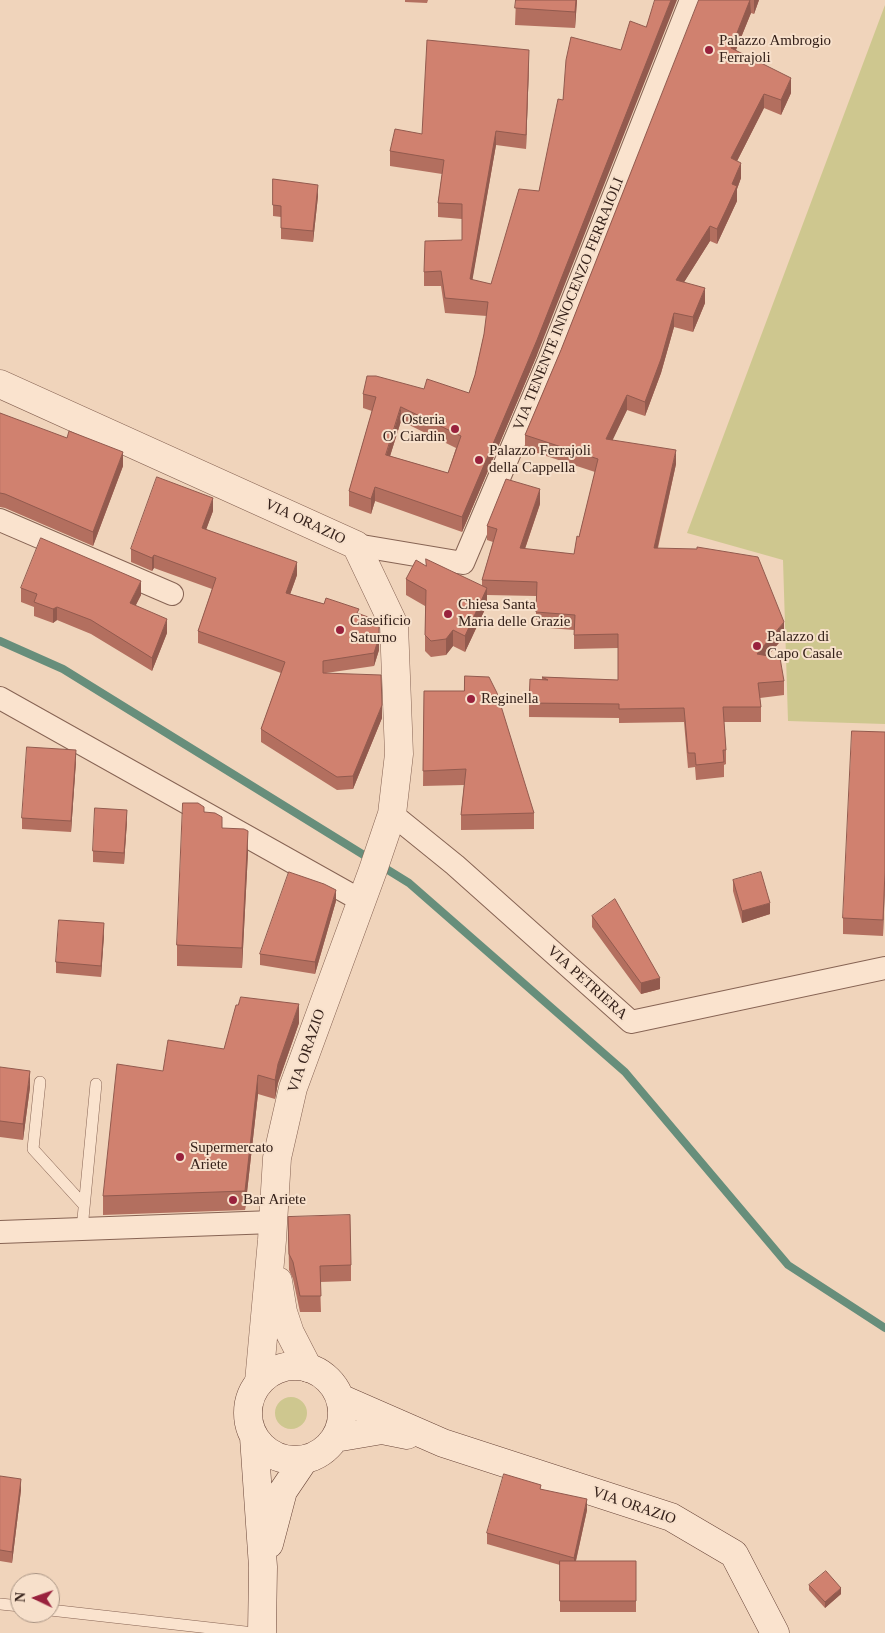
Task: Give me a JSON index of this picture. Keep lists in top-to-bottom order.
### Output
{
  "streets": {
    "street": ["VIA TENENTE INNOCENZO FERRAIOLI", "VIA ORAZIO", "VIA PETRIERA"]
  },
  "crossings": [
    ["VIA TENENTE INNOCENZO FERRAIOLI", "VIA ORAZIO"],
    ["VIA ORAZIO", "VIA PETRIERA"]
  ],
  "places": [
    "Palazzo Ambrogio Ferrajoli",
    "Osteria O' Ciardin",
    "Palazzo Ferrajoli della Cappella",
    "Chiesa Santa Maria delle Grazie",
    "Caseificio Saturno",
    "Palazzo di Capo Casale",
    "Reginella",
    "Supermercato Ariete",
    "Bar Ariete"
  ],
  "north": "left"
}
